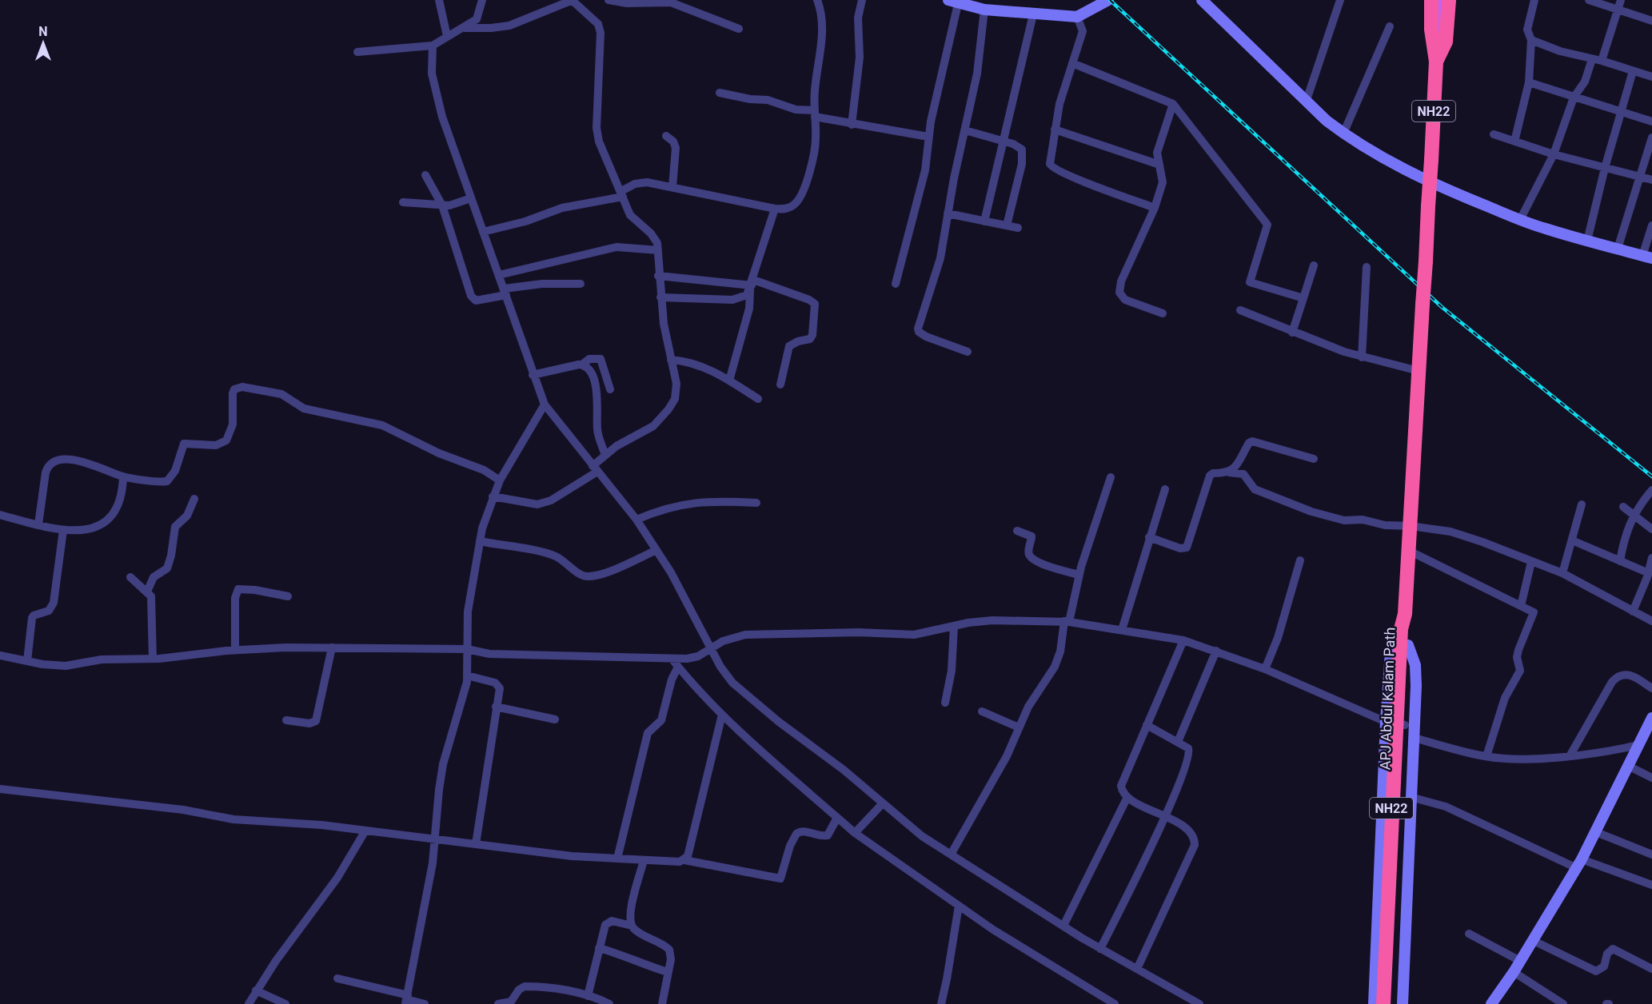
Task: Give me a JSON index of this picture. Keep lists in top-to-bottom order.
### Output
{
  "streets": {
    "highway": ["NH22", "APJ Abdul Kalam Path"]
  },
  "crossings": [
    ["NH22", "APJ Abdul Kalam Path"]
  ],
  "north": "top"
}
